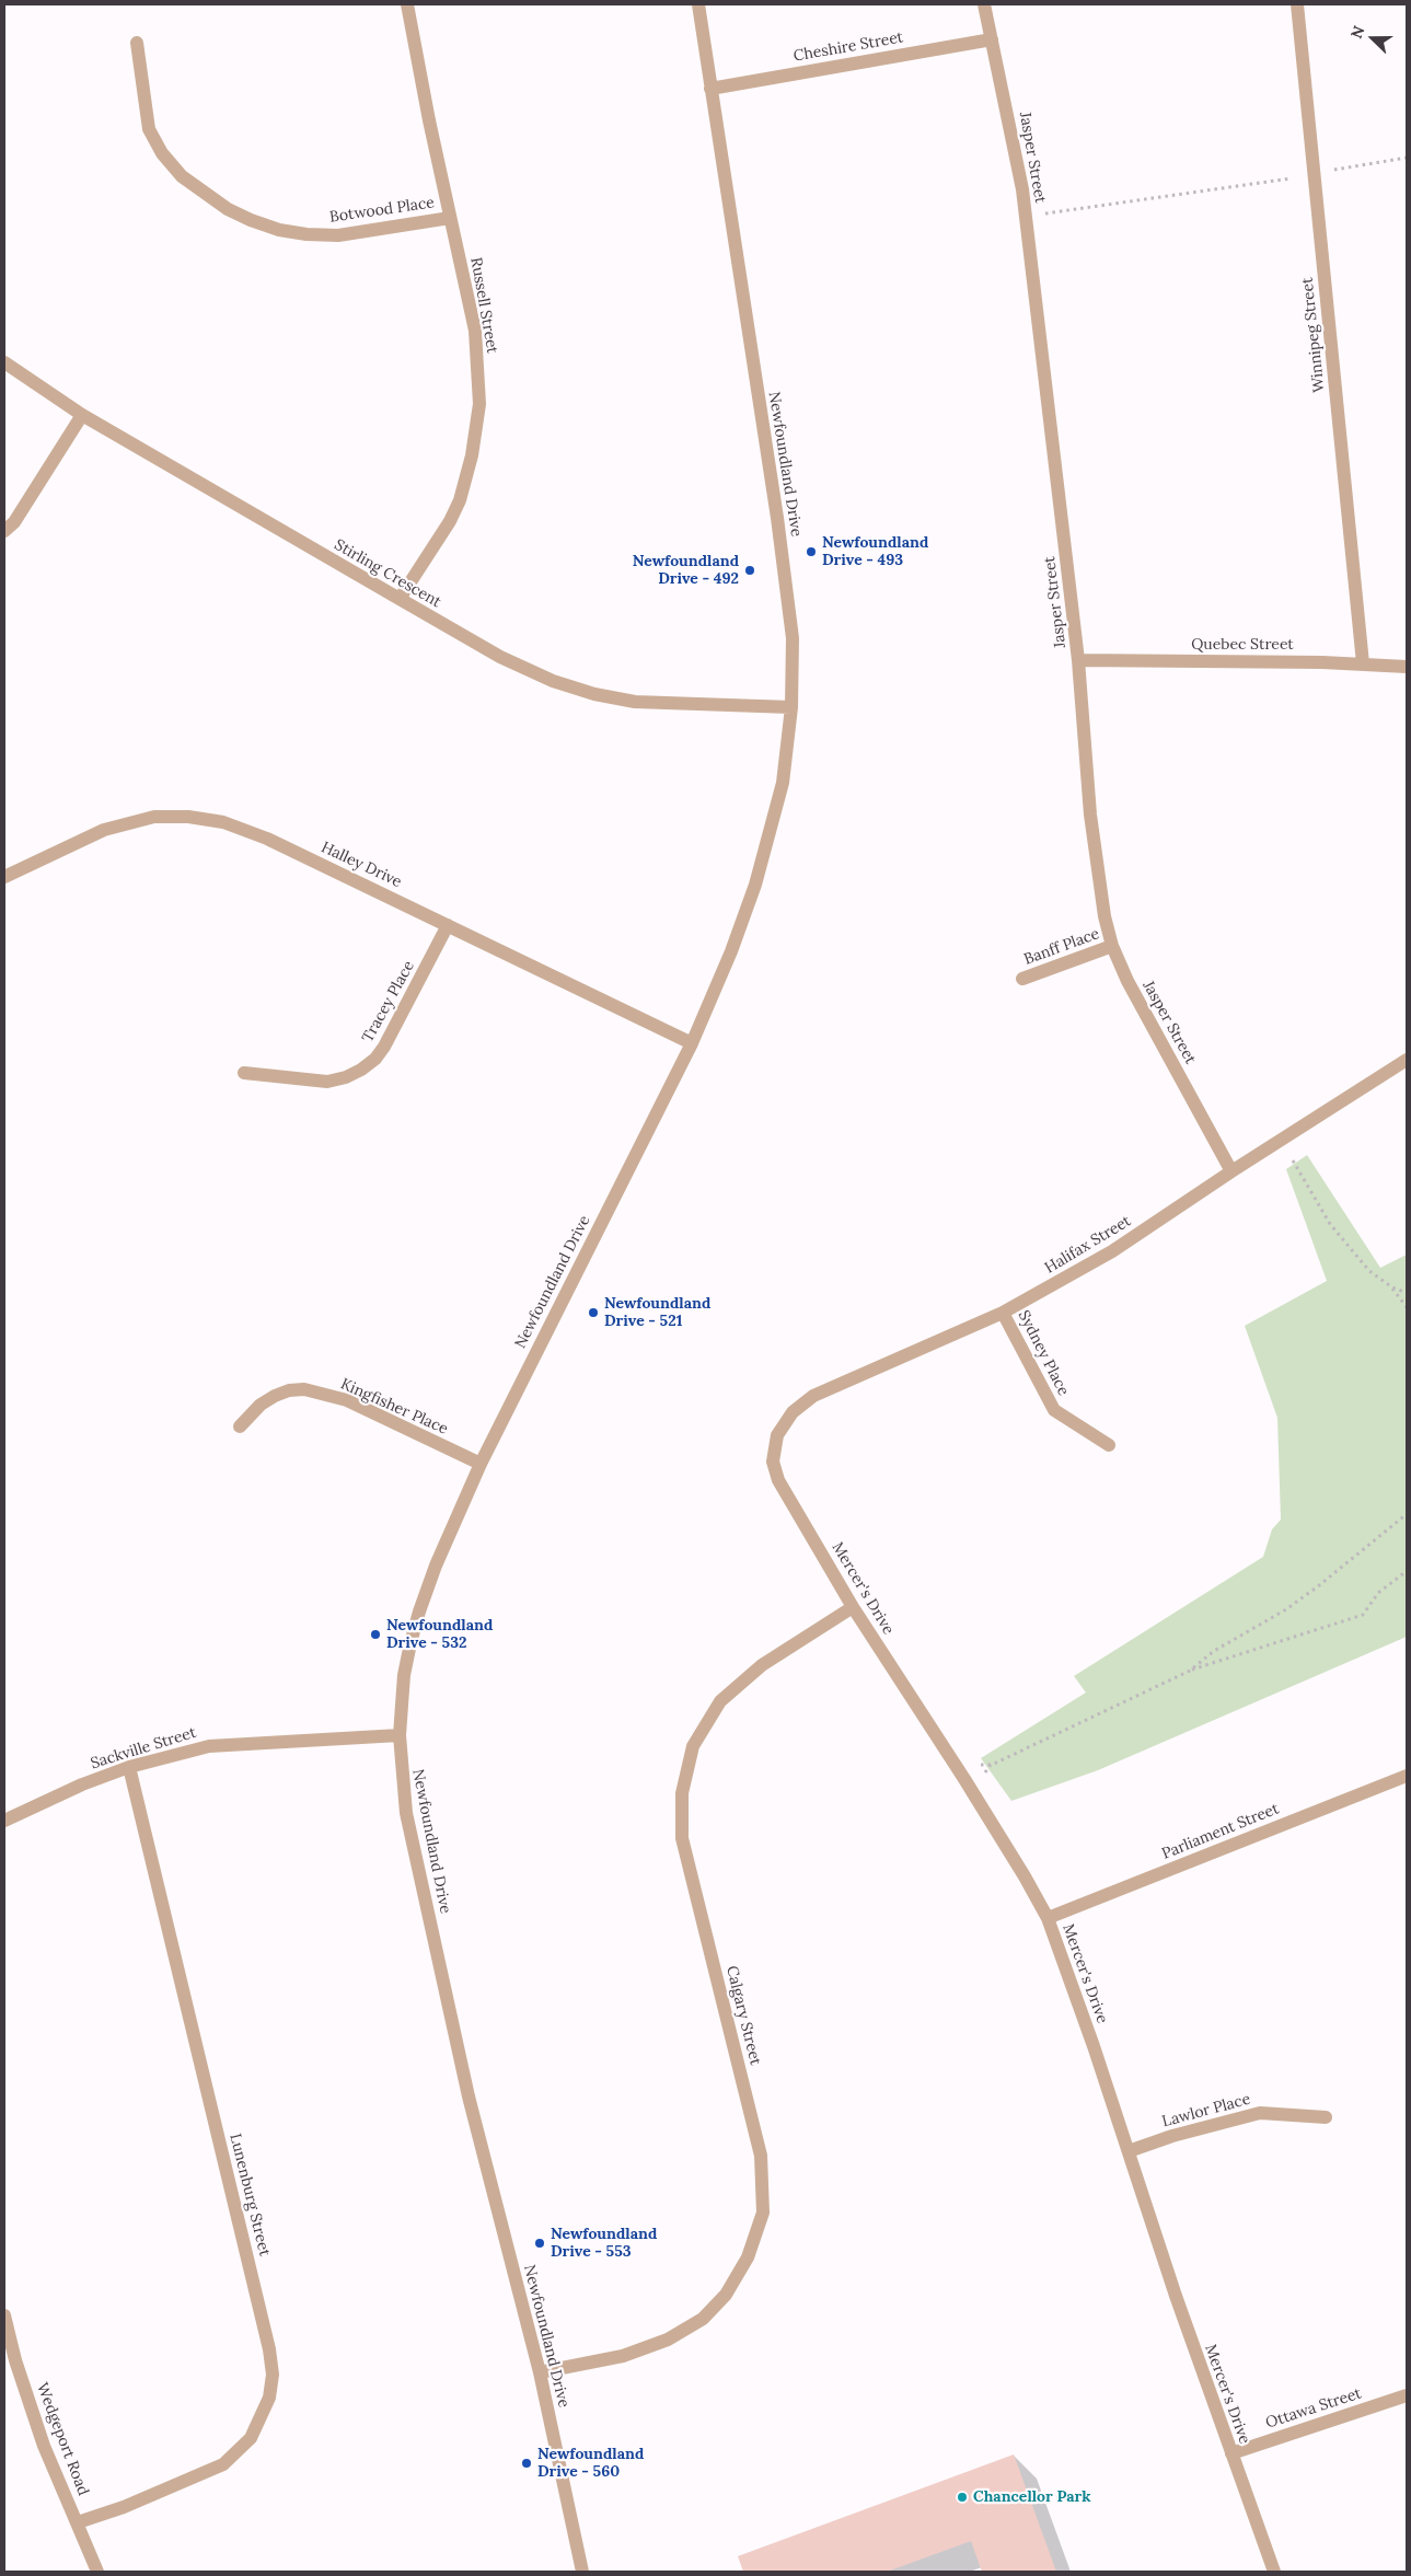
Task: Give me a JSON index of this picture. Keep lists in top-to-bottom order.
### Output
{
  "streets": {
    "street": [
      "Cheshire Street",
      "Jasper Street",
      "Botwood Place",
      "Russell Street",
      "Winnipeg Street",
      "Newfoundland Drive",
      "Stirling Crescent",
      "Quebec Street",
      "Halley Drive",
      "Banff Place",
      "Tracey Place",
      "Halifax Street",
      "Sydney Place",
      "Kingfisher Place",
      "Mercer's Drive",
      "Sackville Street",
      "Parliament Street",
      "Calgary Street",
      "Lawlor Place",
      "Lunenburg Street",
      "Ottawa Street",
      "Wedgeport Road"
    ]
  },
  "crossings": [
    ["Cheshire Street", "Jasper Street"],
    ["Cheshire Street", "Newfoundland Drive"],
    ["Jasper Street", "Quebec Street"],
    ["Jasper Street", "Banff Place"],
    ["Jasper Street", "Halifax Street"],
    ["Botwood Place", "Russell Street"],
    ["Russell Street", "Stirling Crescent"],
    ["Winnipeg Street", "Quebec Street"],
    ["Newfoundland Drive", "Stirling Crescent"],
    ["Newfoundland Drive", "Halley Drive"],
    ["Newfoundland Drive", "Kingfisher Place"],
    ["Newfoundland Drive", "Sackville Street"],
    ["Newfoundland Drive", "Calgary Street"],
    ["Halley Drive", "Tracey Place"],
    ["Halifax Street", "Sydney Place"],
    ["Halifax Street", "Mercer's Drive"],
    ["Mercer's Drive", "Parliament Street"],
    ["Mercer's Drive", "Calgary Street"],
    ["Mercer's Drive", "Lawlor Place"],
    ["Mercer's Drive", "Ottawa Street"],
    ["Sackville Street", "Lunenburg Street"],
    ["Lunenburg Street", "Wedgeport Road"]
  ],
  "places": [
    "Newfoundland Drive - 493",
    "Newfoundland Drive - 492",
    "Newfoundland Drive - 521",
    "Newfoundland Drive - 532",
    "Newfoundland Drive - 553",
    "Newfoundland Drive - 560",
    "Chancellor Park"
  ],
  "north": "left"
}
